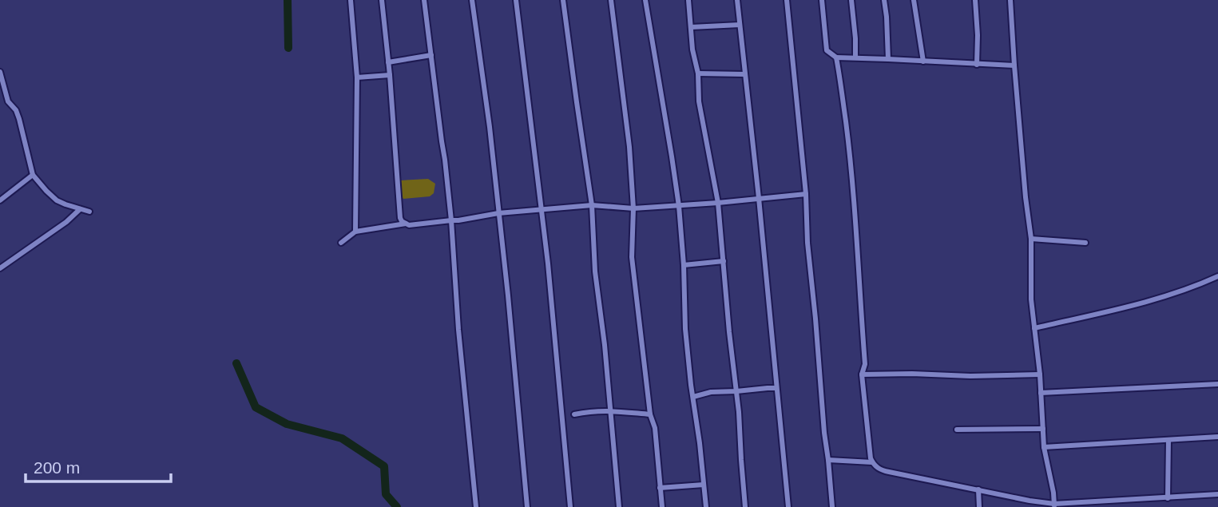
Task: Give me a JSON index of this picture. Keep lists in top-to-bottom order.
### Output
{
  "scale_bar": "200 m"
}
